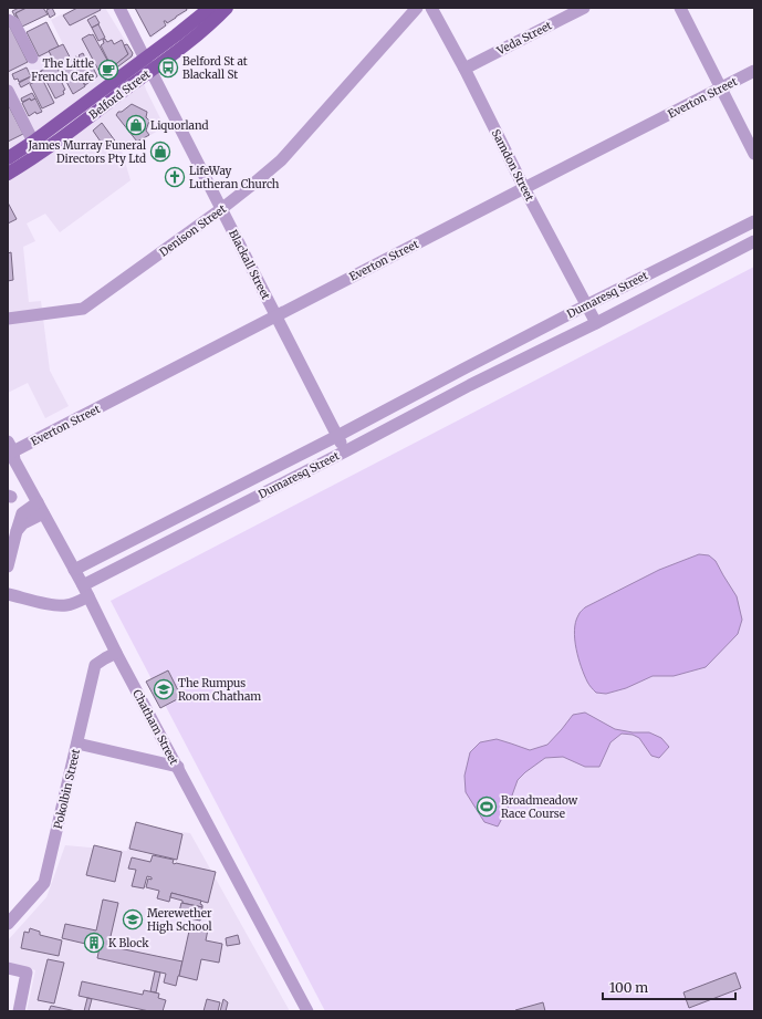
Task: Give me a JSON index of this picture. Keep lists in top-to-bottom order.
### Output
{
  "streets": {
    "main road": ["Belford Street"],
    "street": [
      "Veda Street",
      "Everton Street",
      "Samdon Street",
      "Denison Street",
      "Blackall Street",
      "Dumaresq Street",
      "Chatham Street",
      "Pokolbin Street"
    ]
  },
  "crossings": [
    ["Veda Street", "Samdon Street"],
    ["Belford Street", "Blackall Street"],
    ["Everton Street", "Samdon Street"],
    ["Everton Street", "Blackall Street"],
    ["Everton Street", "Chatham Street"],
    ["Samdon Street", "Dumaresq Street"],
    ["Denison Street", "Blackall Street"],
    ["Blackall Street", "Dumaresq Street"],
    ["Dumaresq Street", "Chatham Street"],
    ["Chatham Street", "Pokolbin Street"]
  ],
  "places": {
    "bus stop": ["Belford St at Blackall St"],
    "cafe": ["The Little French Cafe"],
    "shop": ["Liquorland", "James Murray Funeral Directors Pty Ltd"],
    "church": ["LifeWay Lutheran Church"],
    "school or university": ["The Rumpus Room Chatham", "Merewether High School"],
    "sports": ["Broadmeadow Race Course"],
    "building": ["K Block"]
  },
  "scale_bar": "100 m"
}
